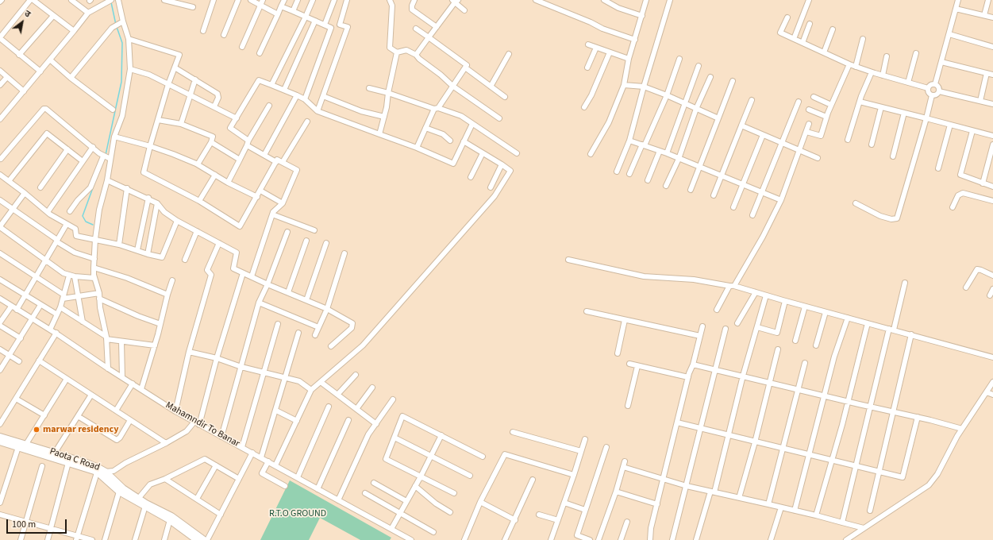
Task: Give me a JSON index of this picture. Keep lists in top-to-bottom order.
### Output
{
  "streets": {
    "street": ["Mahamndir To Banar", "Paota C Road"]
  },
  "parks": ["R.T.O GROUND"],
  "places": ["marwar residency"],
  "scale_bar": "100 m",
  "north": "top right"
}
